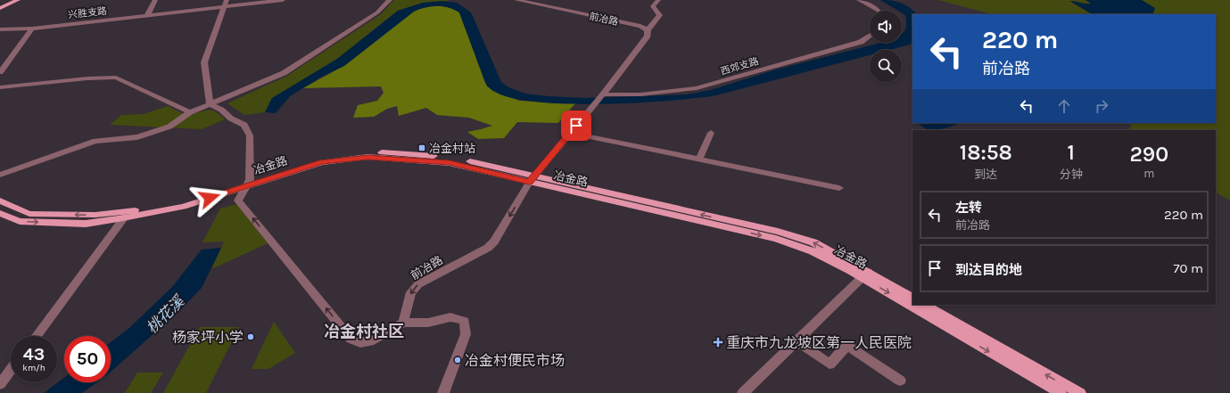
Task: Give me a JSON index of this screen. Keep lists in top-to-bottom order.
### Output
{
  "streets": {
    "main road": ["冶金路"],
    "street": ["兴胜支路", "前冶路", "西郊支路"]
  },
  "crossings": [
    ["前冶路", "西郊支路"],
    ["前冶路", "冶金路"]
  ],
  "one_way": ["前冶路"],
  "districts": ["冶金村社区"],
  "water": ["桃花溪"],
  "places": {
    "transit": ["冶金村站"],
    "other": ["杨家坪小学", "冶金村便民市场"],
    "health": ["重庆市九龙坡区第一人民医院"]
  },
  "page": {
    "turn": ["220 m", "前冶路"],
    "eta": [
      "18:58",
      "到达",
      "1",
      "分钟",
      "290",
      "m"
    ],
    "list": [
      {
        "name": "左转",
        "note": "前冶路",
        "value": "220 m"
      },
      {
        "name": "到达目的地",
        "value": "70 m"
      }
    ],
    "speed": "43 km/h",
    "limit": "50"
  }
}
